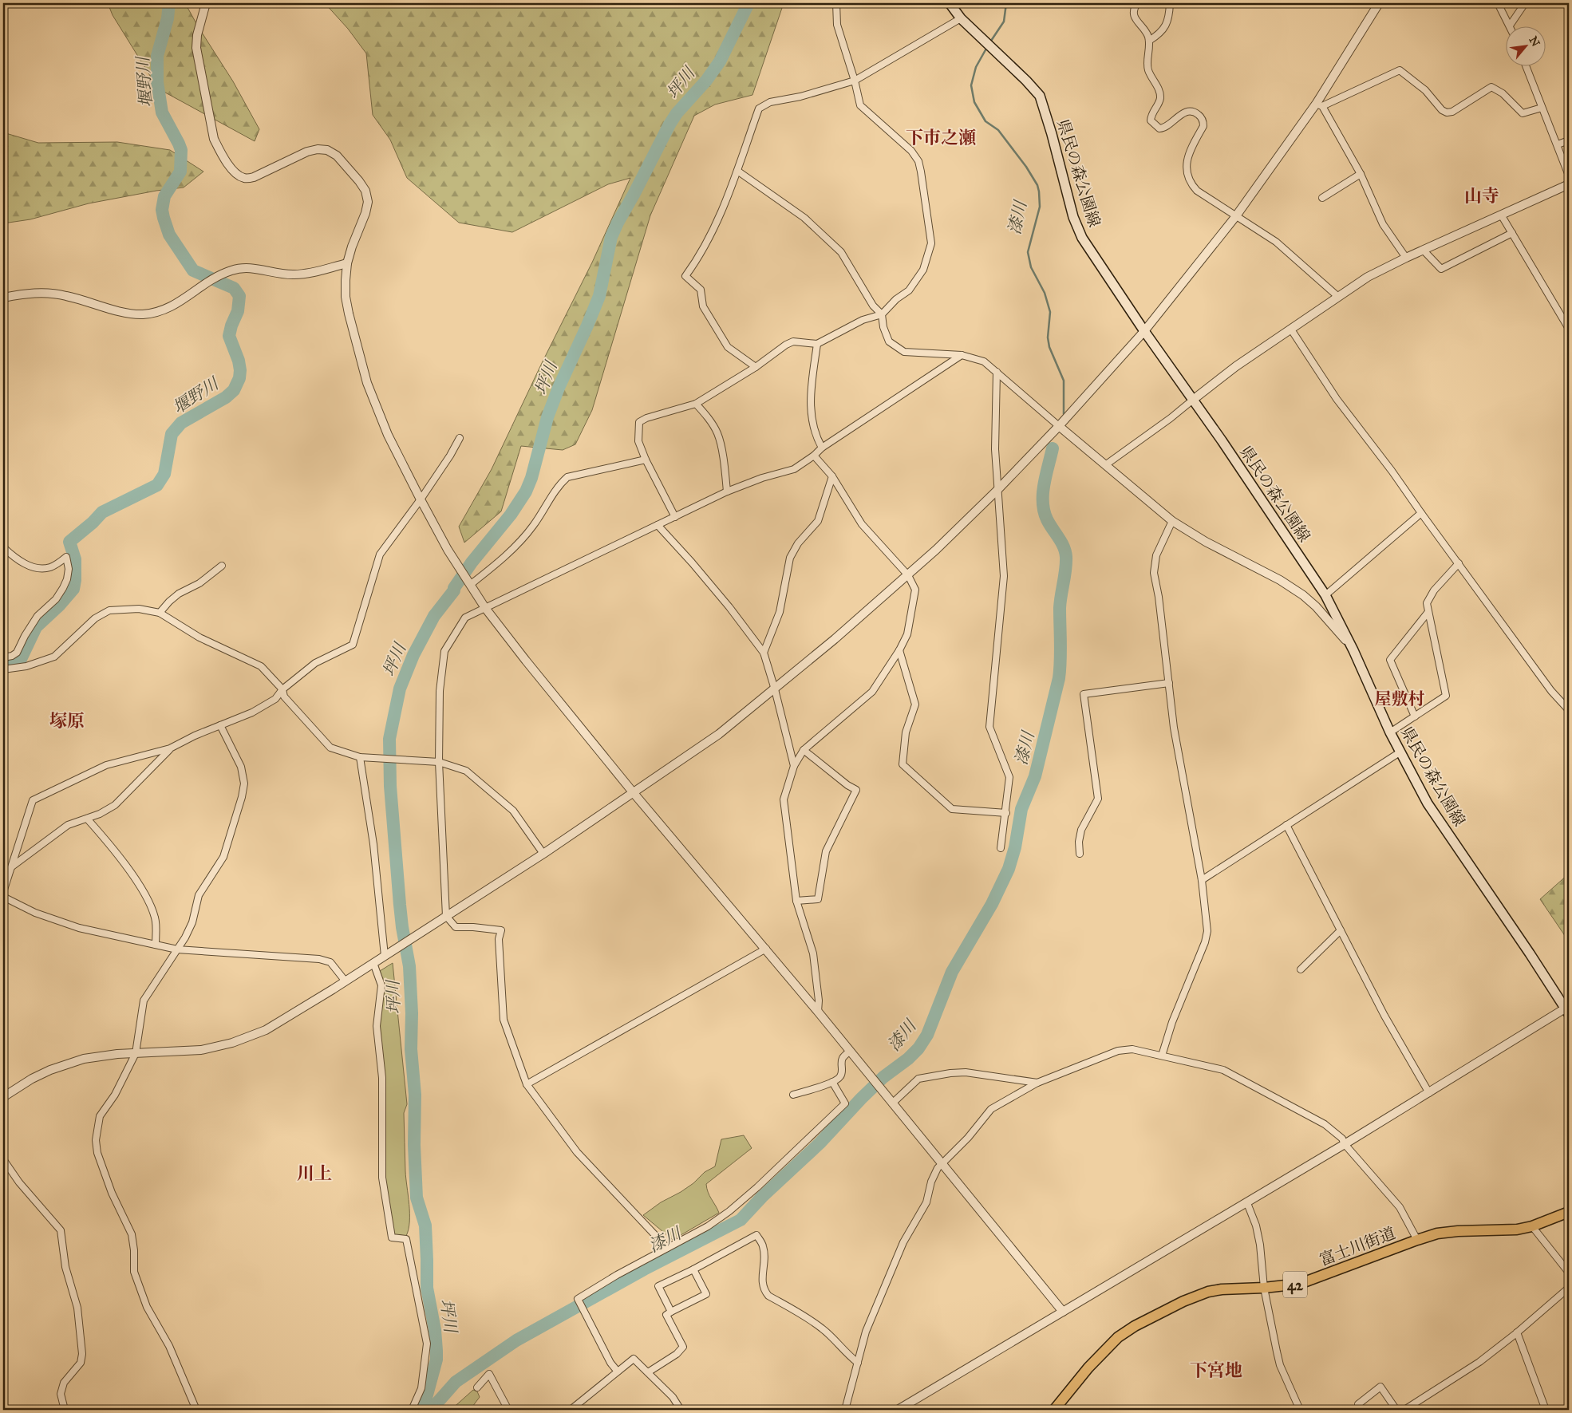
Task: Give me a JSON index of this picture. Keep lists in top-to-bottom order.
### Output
{
  "streets": {
    "main road": ["県民の森公園線", "富士川街道", "42"]
  },
  "districts": [
    "下市之瀬",
    "山寺",
    "屋敷村",
    "塚原",
    "川上",
    "下宮地"
  ],
  "water": ["堰野川", "坪川", "漆川"],
  "north": "top right"
}
